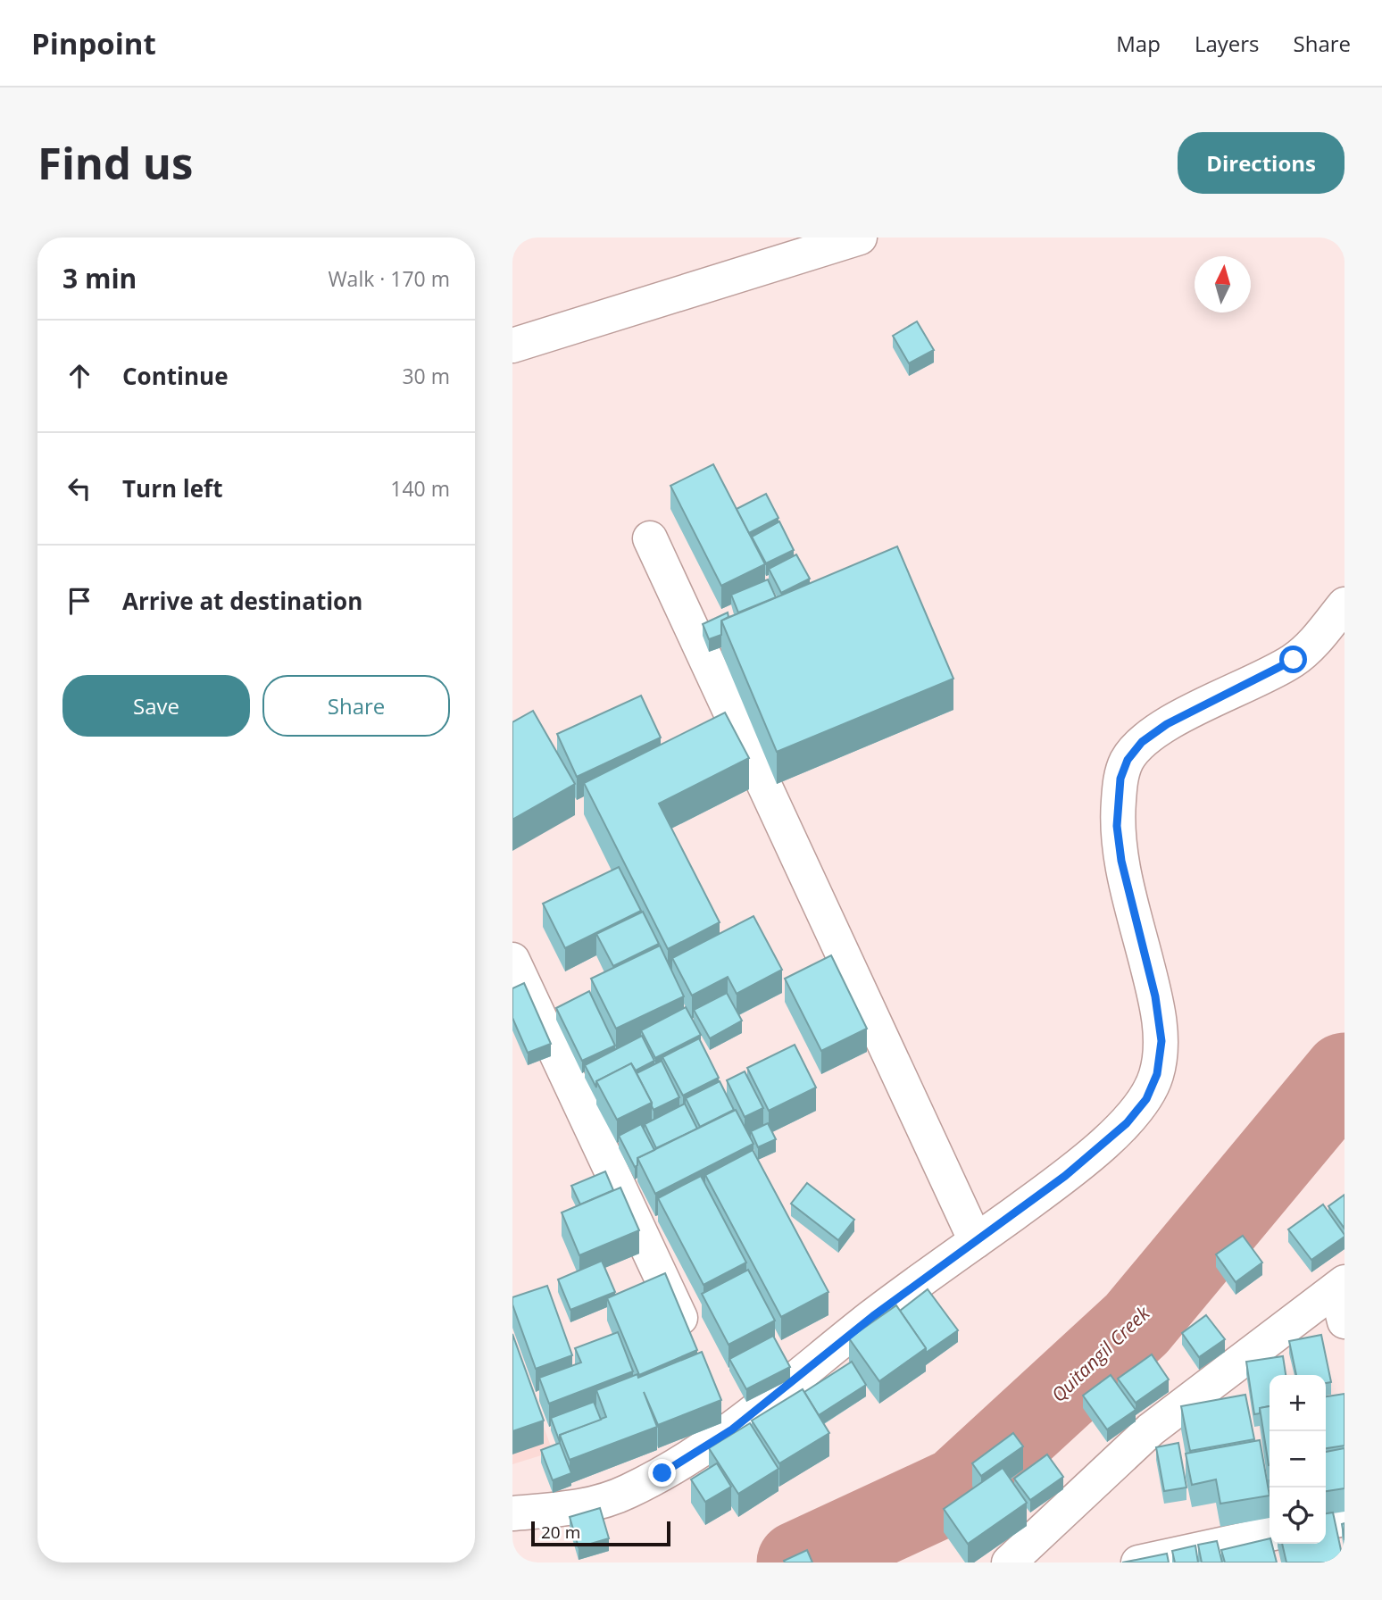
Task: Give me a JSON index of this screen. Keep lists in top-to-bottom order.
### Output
{
  "water": ["Quitangil Creek"],
  "scale_bar": "20 m",
  "north": "top",
  "page": {
    "header": "Pinpoint",
    "nav": ["Map", "Layers", "Share"],
    "buttons": [
      "Directions",
      ["Save", "Share"]
    ],
    "title": "Find us",
    "heading": ["3 min", "Walk · 170 m"],
    "list": [
      ["Continue", "30 m"],
      ["Turn left", "140 m"],
      "Arrive at destination"
    ],
    "map_buttons": ["+", "−"],
    "scale": "20 m"
  }
}
